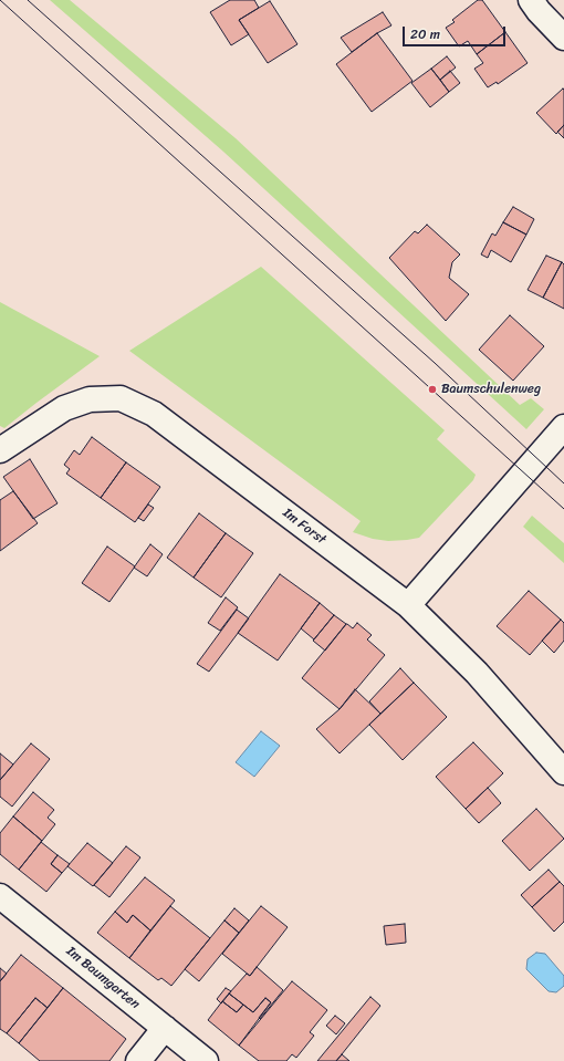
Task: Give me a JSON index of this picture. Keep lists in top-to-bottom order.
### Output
{
  "streets": {
    "street": ["Im Forst", "Im Baumgarten"]
  },
  "places": ["Baumschulenweg"],
  "scale_bar": "20 m"
}
